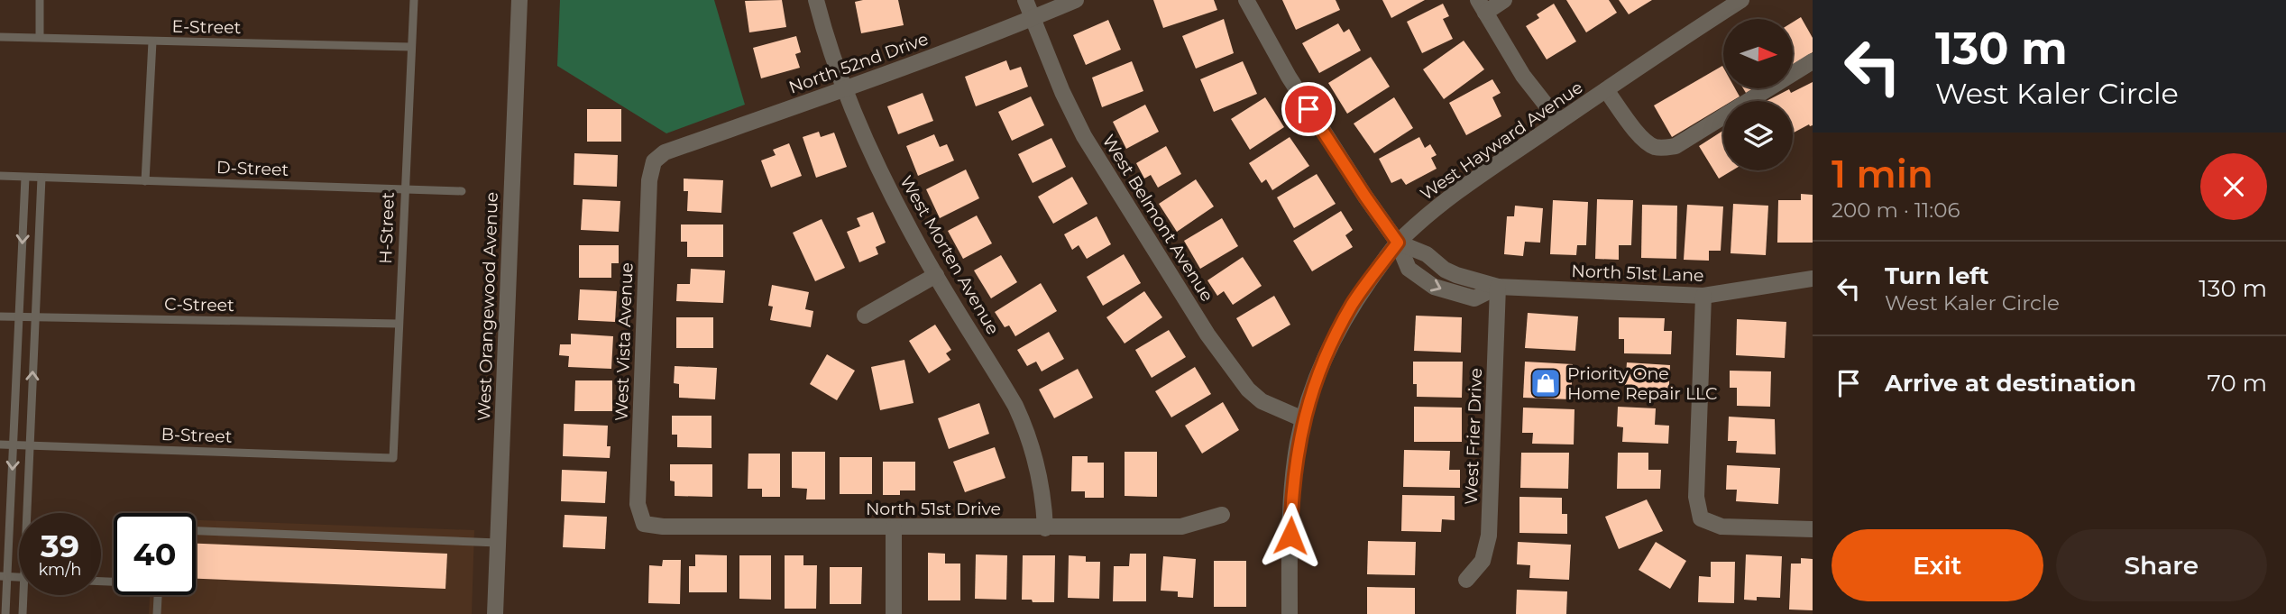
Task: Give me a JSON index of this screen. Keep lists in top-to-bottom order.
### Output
{
  "streets": {
    "street": [
      "North 52nd Drive",
      "West Hayward Avenue",
      "West Belmont Avenue",
      "West Morten Avenue",
      "North 51st Lane",
      "West Orangewood Avenue",
      "West Vista Avenue",
      "West Frier Drive",
      "North 51st Drive"
    ],
    "lane": [
      "E-Street",
      "D-Street",
      "H-Street",
      "C-Street",
      "B-Street"
    ]
  },
  "crossings": [
    ["E-Street", "H-Street"],
    ["North 52nd Drive", "West Belmont Avenue"],
    ["North 52nd Drive", "West Morten Avenue"],
    ["North 52nd Drive", "West Vista Avenue"],
    ["West Hayward Avenue", "West Belmont Avenue"],
    ["West Hayward Avenue", "North 51st Lane"],
    ["D-Street", "H-Street"],
    ["H-Street", "C-Street"],
    ["H-Street", "B-Street"],
    ["West Morten Avenue", "North 51st Drive"],
    ["North 51st Lane", "West Frier Drive"],
    ["West Vista Avenue", "North 51st Drive"]
  ],
  "places": {
    "shop": ["Priority One Home Repair LLC"]
  },
  "north": "right",
  "page": {
    "turn": ["130 m", "West Kaler Circle"],
    "heading": ["1 min", "200 m · 11:06"],
    "list": [
      {
        "name": "Turn left",
        "note": "West Kaler Circle",
        "value": "130 m"
      },
      {
        "name": "Arrive at destination",
        "value": "70 m"
      }
    ],
    "speed": "39 km/h",
    "limit": "40",
    "buttons": ["Exit", "Share"]
  }
}
